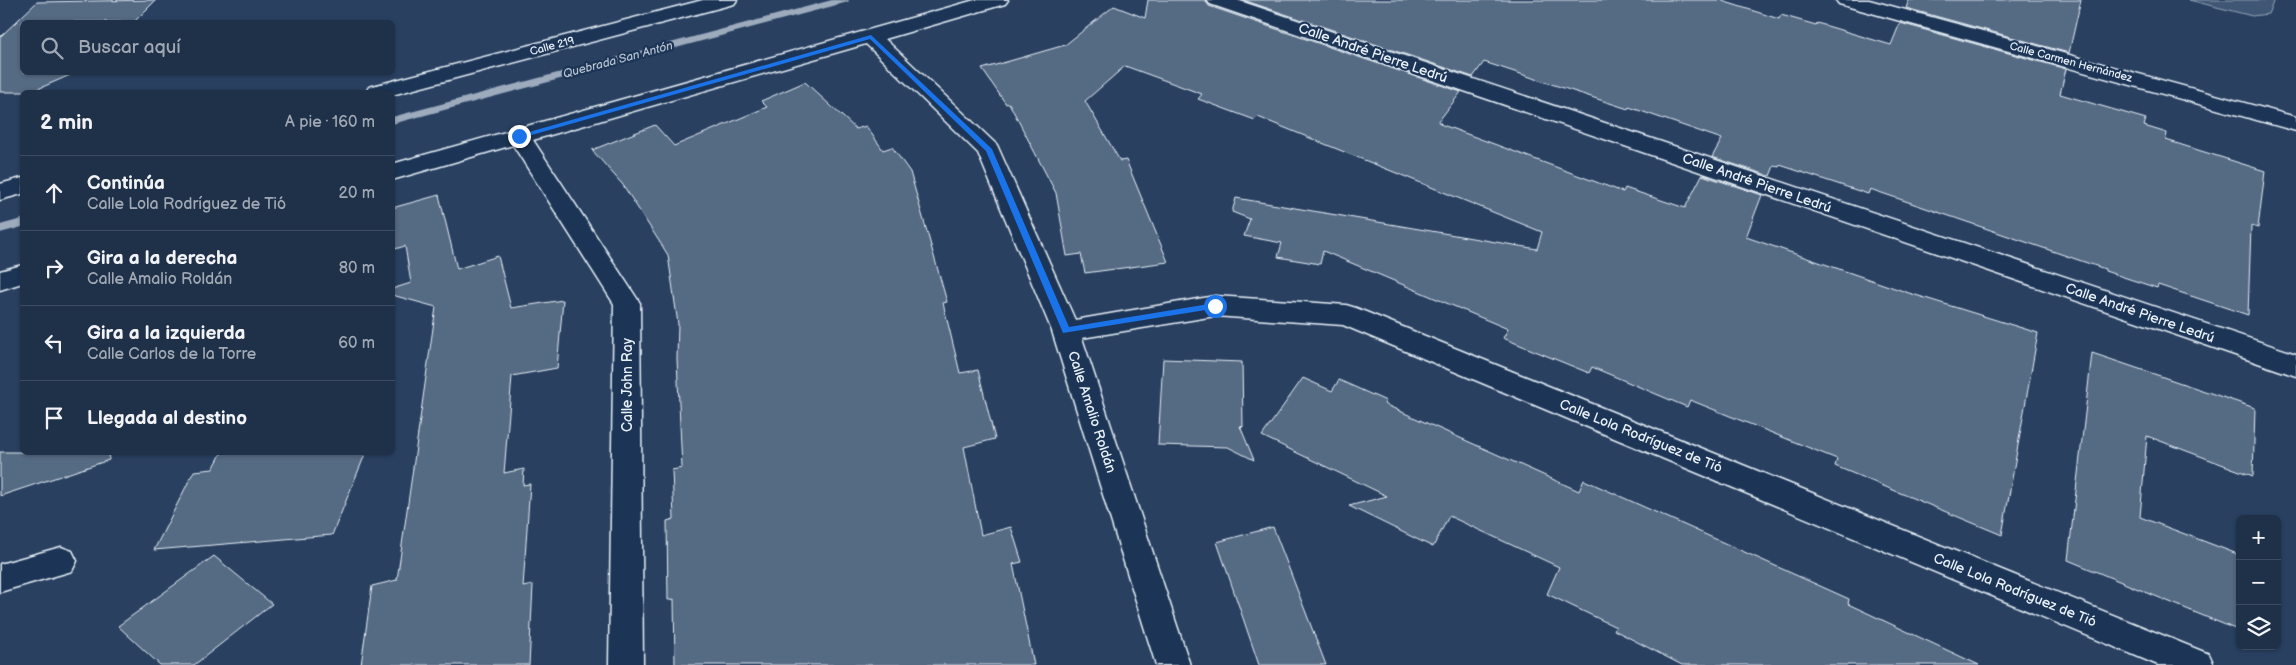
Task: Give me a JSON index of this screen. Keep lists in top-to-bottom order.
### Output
{
  "streets": {
    "street": [
      "Calle 219",
      "Calle André Pierre Ledrú",
      "Calle Carmen Hernández",
      "Calle John Ray",
      "Calle Amalio Roldán",
      "Calle Lola Rodríguez de Tió"
    ]
  },
  "crossings": [
    ["Calle Amalio Roldán", "Calle Lola Rodríguez de Tió"]
  ],
  "water": ["Quebrada San Antón"],
  "page": {
    "search": "Buscar aquí",
    "heading": ["2 min", "A pie · 160 m"],
    "list": [
      ["Continúa", "Calle Lola Rodríguez de Tió", "20 m"],
      ["Gira a la derecha", "Calle Amalio Roldán", "80 m"],
      ["Gira a la izquierda", "Calle Carlos de la Torre", "60 m"],
      "Llegada al destino"
    ],
    "map_buttons": ["+", "−"]
  }
}
